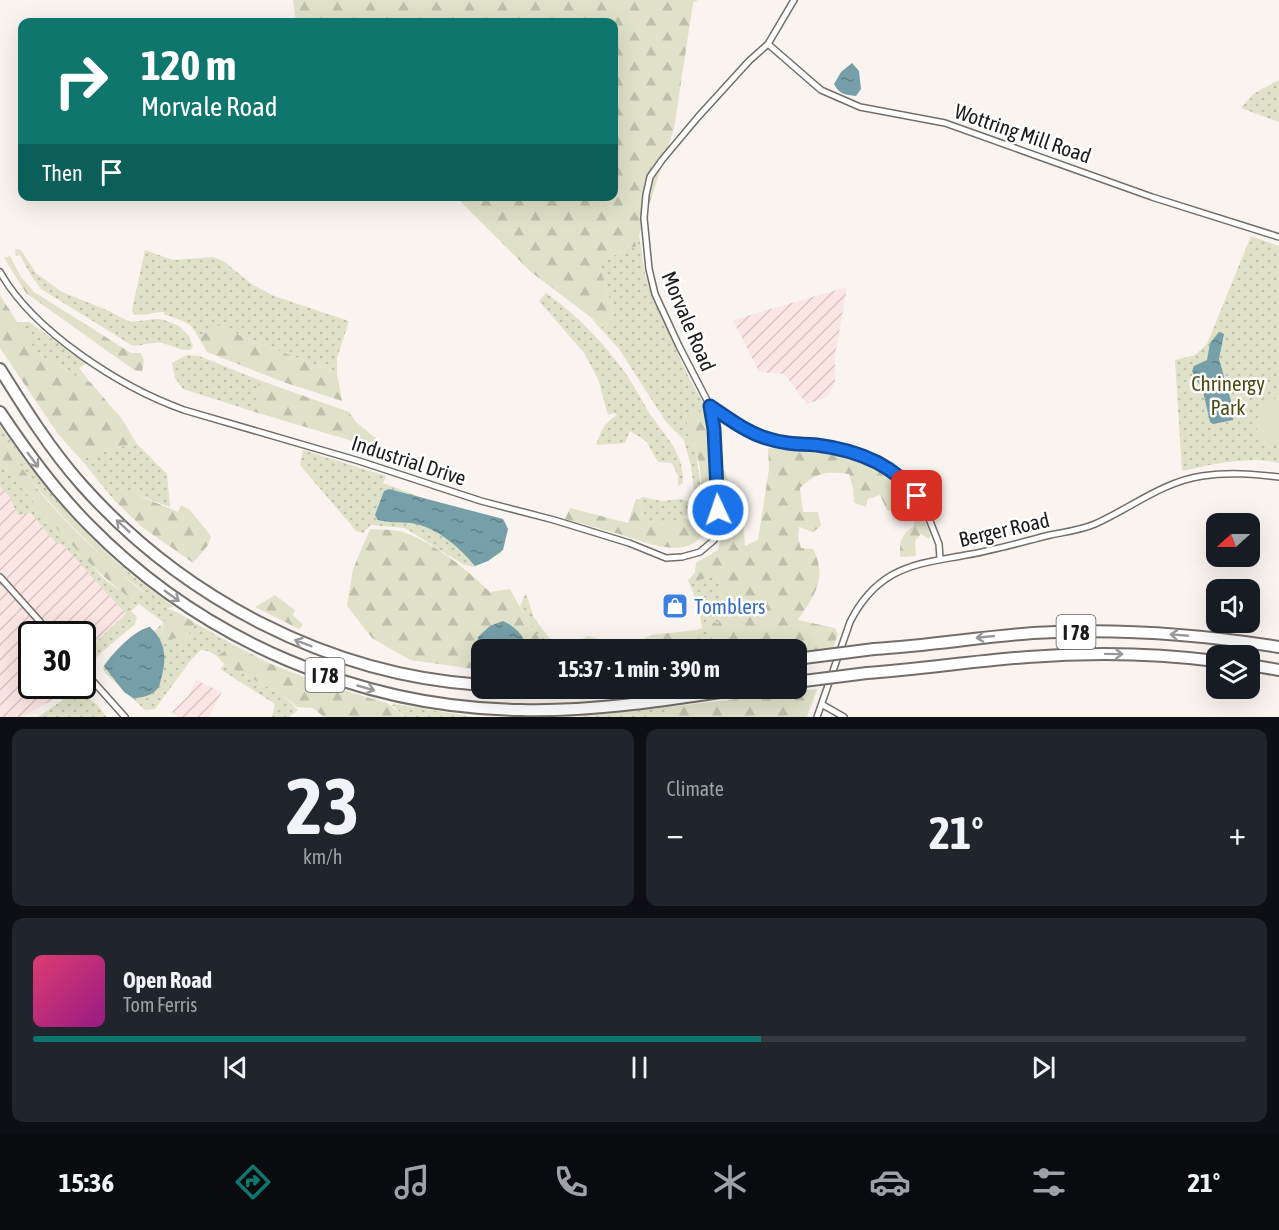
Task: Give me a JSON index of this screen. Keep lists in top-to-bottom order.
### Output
{
  "streets": {
    "highway": ["I 78"],
    "street": [
      "Wottring Mill Road",
      "Morvale Road",
      "Industrial Drive",
      "Berger Road"
    ]
  },
  "crossings": [
    ["Wottring Mill Road", "Morvale Road"],
    ["Morvale Road", "Industrial Drive"],
    ["Morvale Road", "Berger Road"]
  ],
  "parks": ["Chrinergy Park"],
  "places": {
    "shop": ["Tomblers"]
  },
  "north": "left",
  "page": {
    "turn": ["120 m", "Morvale Road"],
    "then": "Then",
    "limit": "30",
    "trip": "15:37 · 1 min · 390 m",
    "tile": [
      ["23", "km/h"],
      "Climate"
    ],
    "heat": ["−", "21°", "+"],
    "song": ["Open Road", "Tom Ferris"],
    "tabs": ["15:36", "21°"]
  }
}
